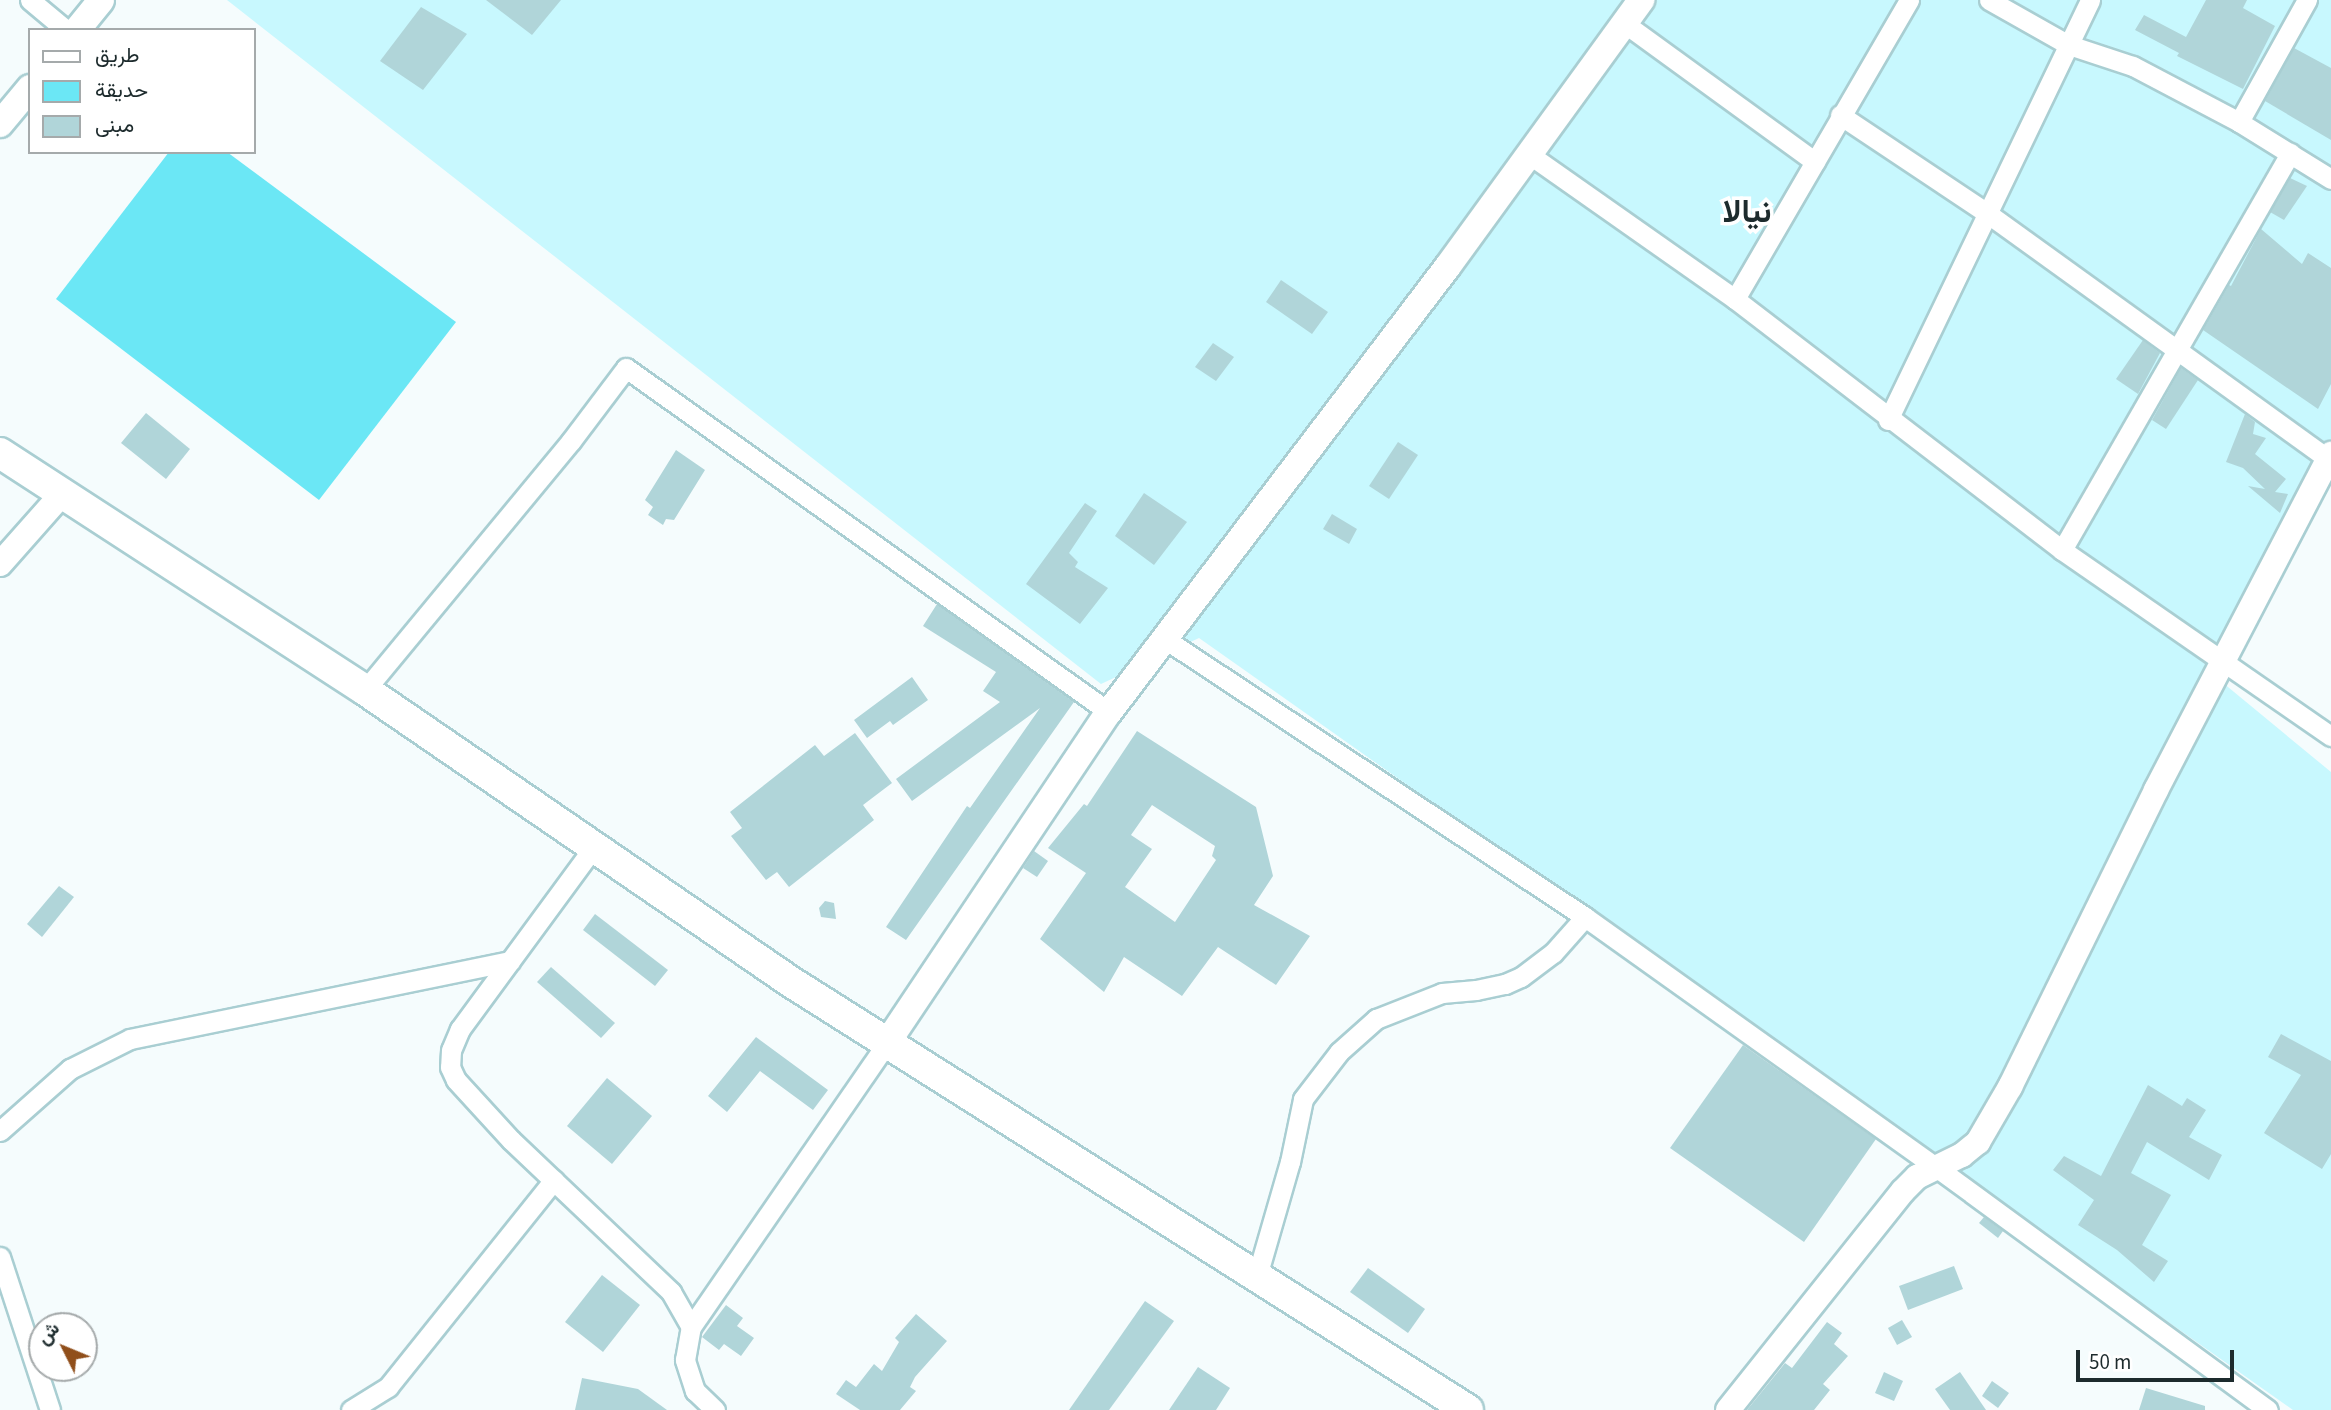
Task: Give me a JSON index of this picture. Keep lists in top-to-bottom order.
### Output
{
  "districts": ["نيالا"],
  "legend": ["طريق", "حديقة", "مبنى"],
  "scale_bar": "50 m",
  "north": "top left"
}
